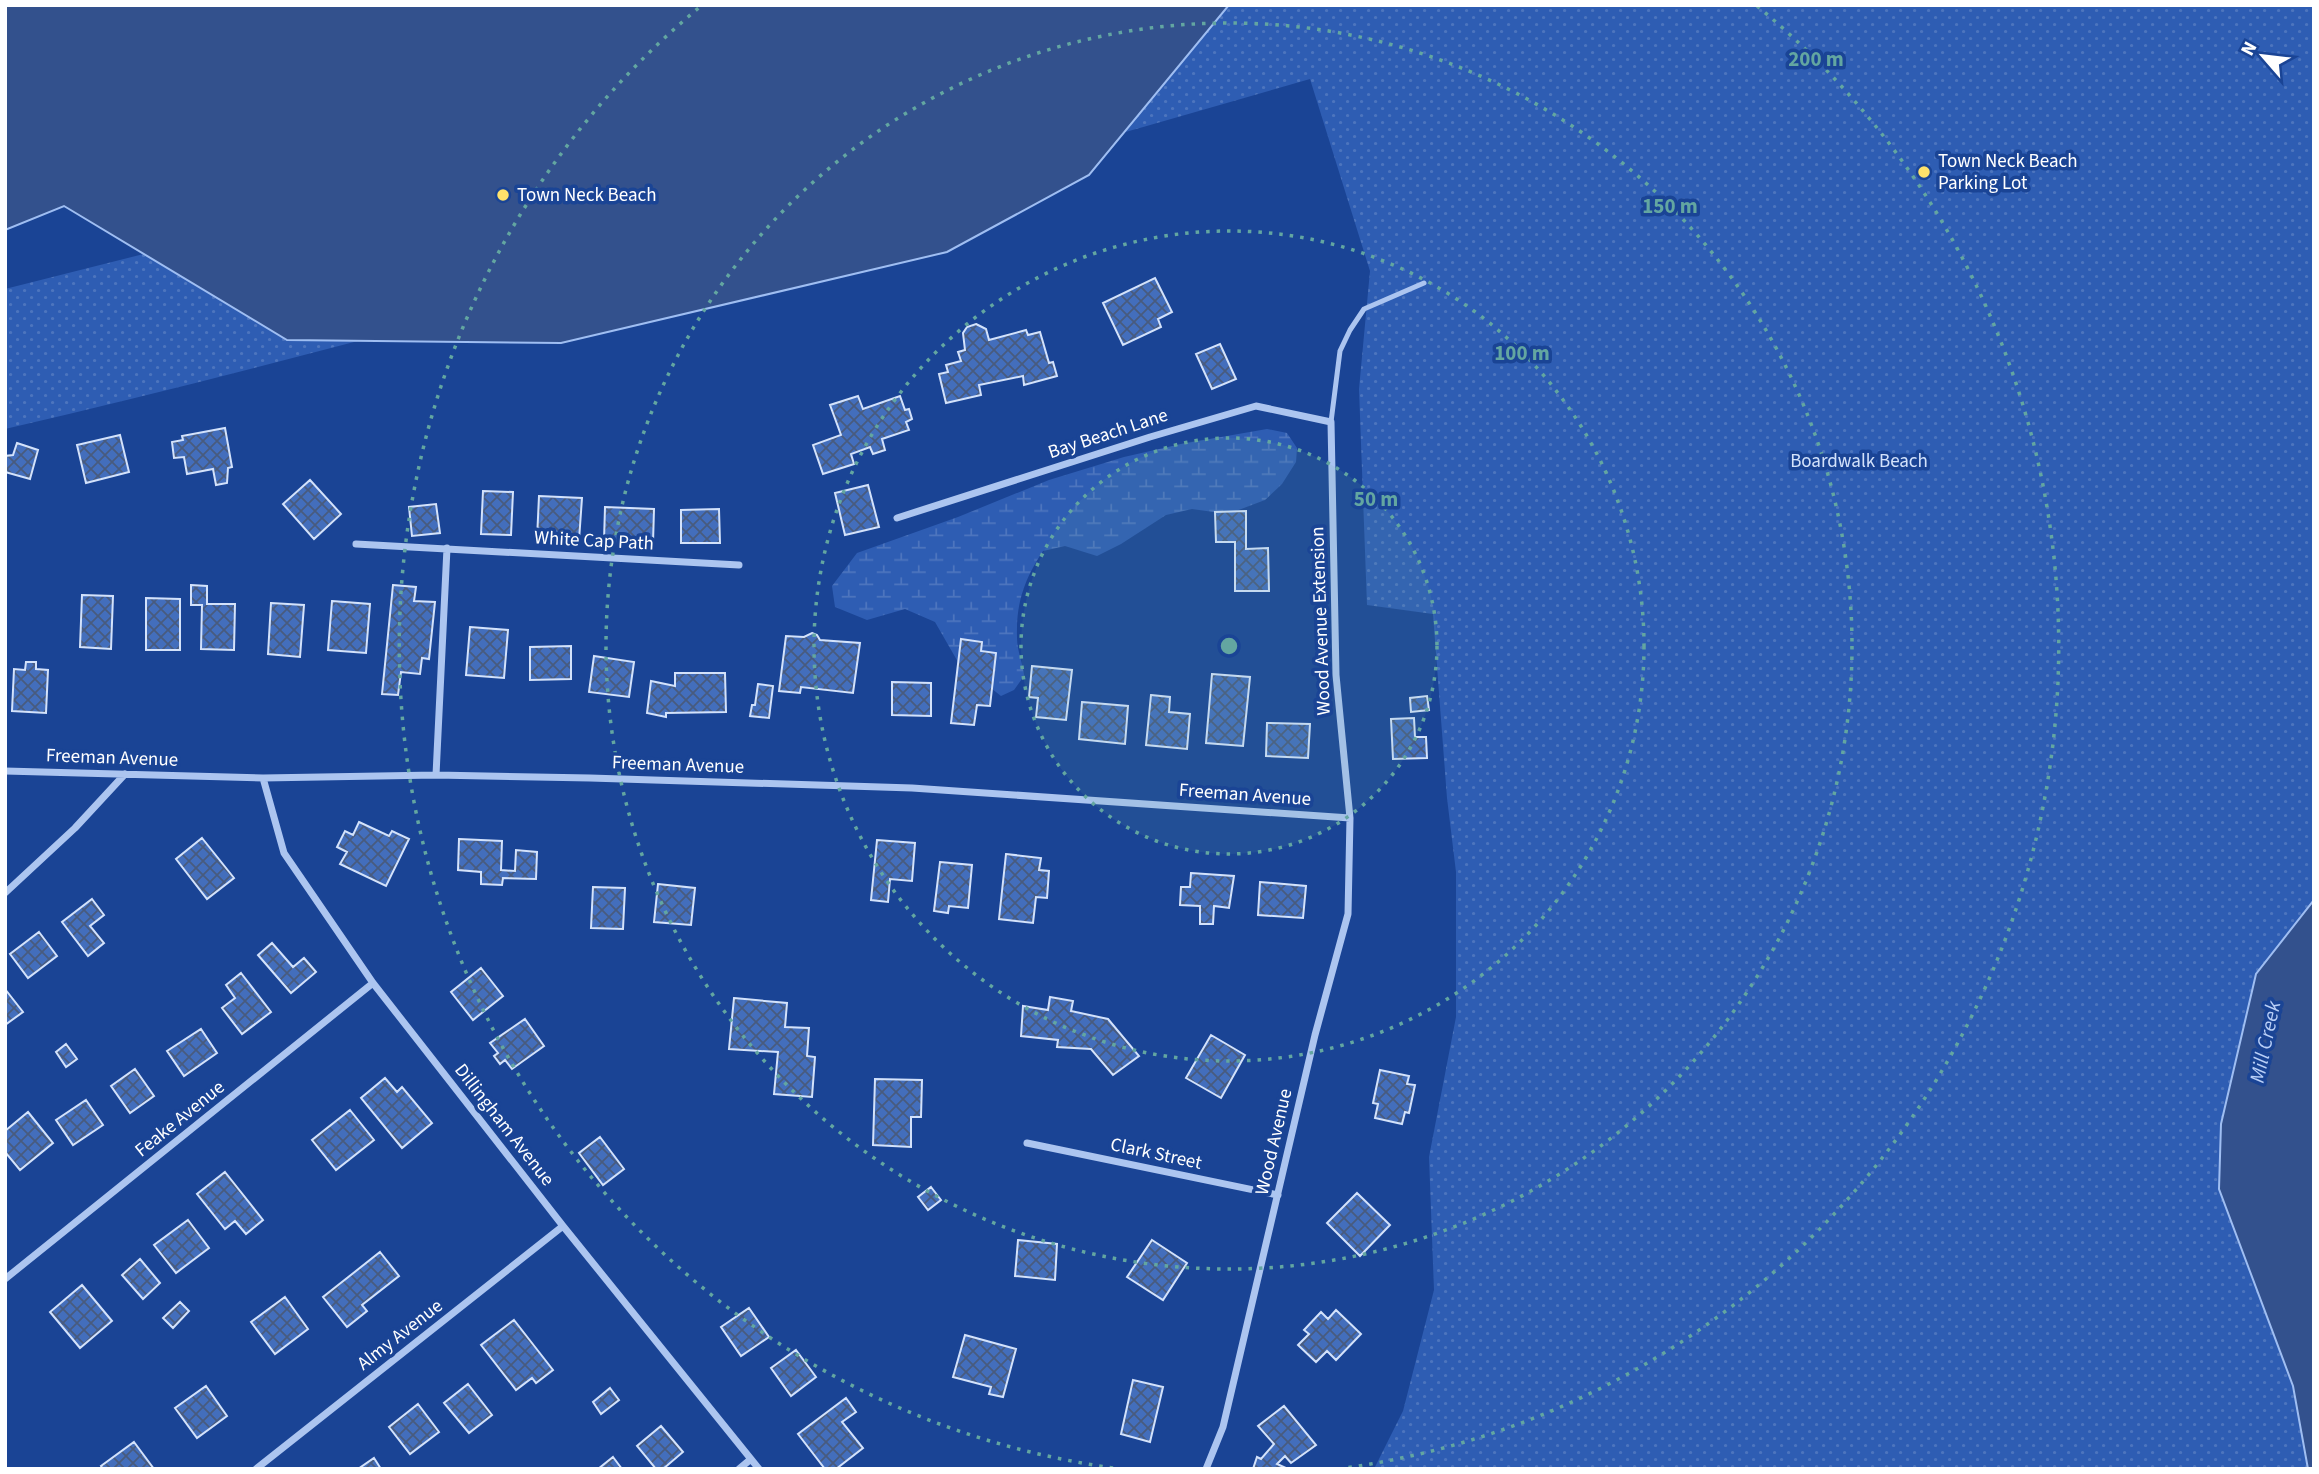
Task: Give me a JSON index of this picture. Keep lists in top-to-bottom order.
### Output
{
  "streets": {
    "street": [
      "Bay Beach Lane",
      "White Cap Path",
      "Wood Avenue Extension",
      "Freeman Avenue",
      "Feake Avenue",
      "Dillingham Avenue",
      "Wood Avenue",
      "Clark Street",
      "Almy Avenue"
    ]
  },
  "crossings": [
    ["Bay Beach Lane", "Wood Avenue Extension"],
    ["Wood Avenue Extension", "Freeman Avenue"],
    ["Wood Avenue Extension", "Wood Avenue"],
    ["Freeman Avenue", "Dillingham Avenue"],
    ["Freeman Avenue", "Wood Avenue"],
    ["Feake Avenue", "Dillingham Avenue"],
    ["Dillingham Avenue", "Almy Avenue"],
    ["Wood Avenue", "Clark Street"]
  ],
  "water": ["Mill Creek"],
  "parks": ["Boardwalk Beach"],
  "places": ["Town Neck Beach Parking Lot", "Town Neck Beach"],
  "north": "top left",
  "rings": [
    "200 m",
    "150 m",
    "100 m",
    "50 m"
  ]
}
